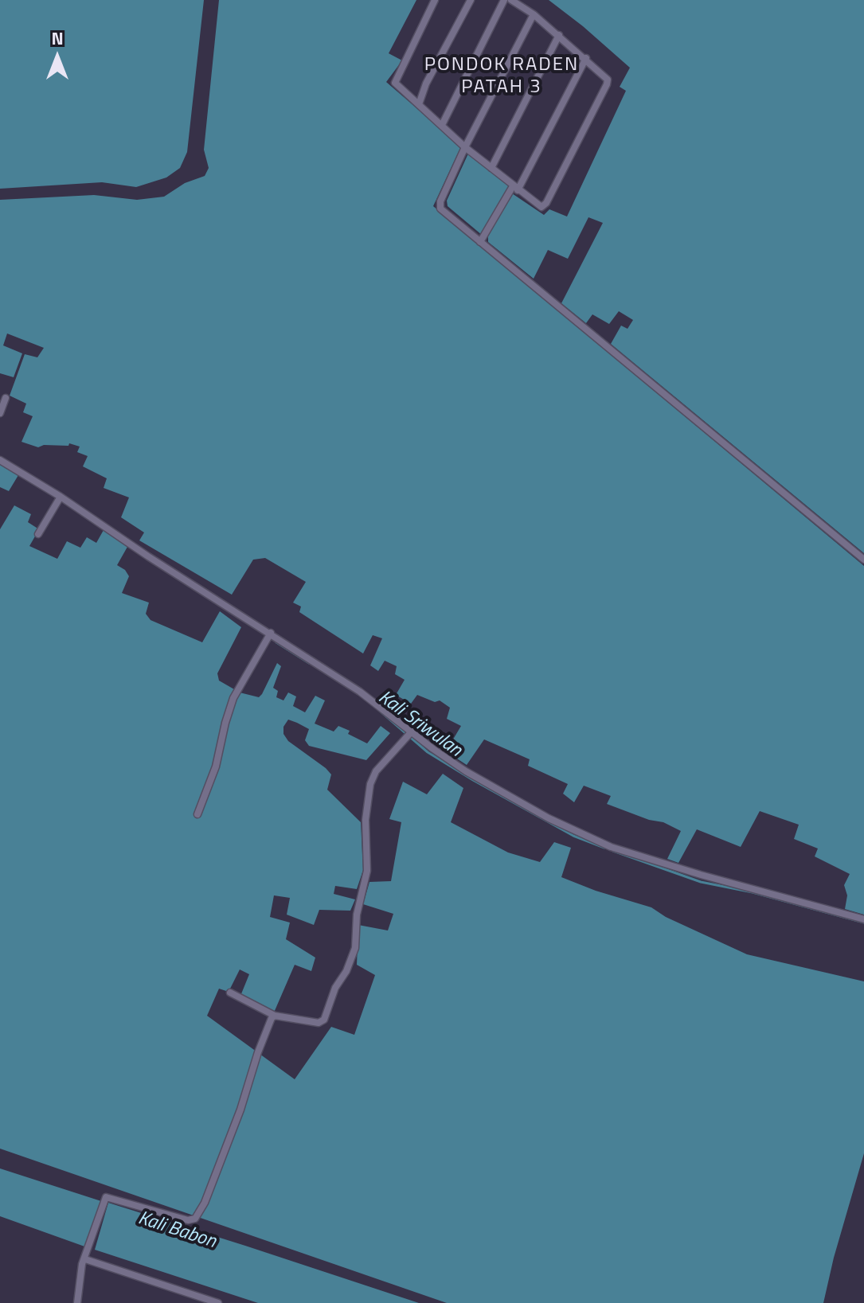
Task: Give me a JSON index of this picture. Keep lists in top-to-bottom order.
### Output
{
  "districts": ["PONDOK RADEN PATAH 3"],
  "water": ["Kali Sriwulan", "Kali Babon"],
  "north": "top"
}
